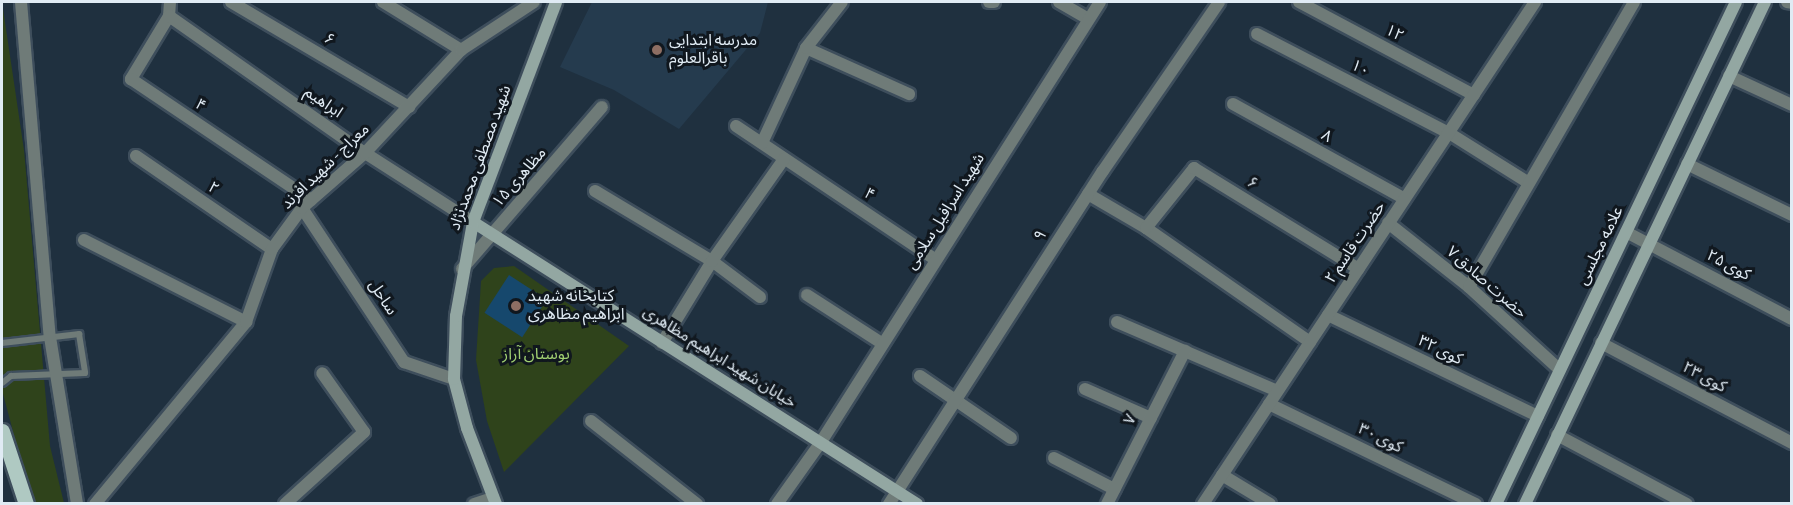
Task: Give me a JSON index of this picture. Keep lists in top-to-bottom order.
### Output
{
  "streets": {
    "main road": ["شهید مصطفی محمدنژاد", "علامه مجلسی", "خیابان شهید ابراهیم مظاهری"],
    "street": [
      "۱۲",
      "۶",
      "۱۰",
      "ابراهیم",
      "۴",
      "۸",
      "معراج - شهید افرند",
      "۱۵ مظاهری",
      "۲",
      "شهید اسرافیل سلامی",
      "۹",
      "۲ حضرت قاسم",
      "کوی ۲۵",
      "۷ حضرت صادق",
      "ساحل",
      "کوی ۳۲",
      "کوی ۲۳",
      "۷",
      "کوی ۳۰"
    ]
  },
  "crossings": [
    ["۱۲", "۲ حضرت قاسم"],
    ["۶", "معراج - شهید افرند"],
    ["۶", "۲ حضرت قاسم"],
    ["۱۰", "۲ حضرت قاسم"],
    ["ابراهیم", "۴"],
    ["ابراهیم", "شهید مصطفی محمدنژاد"],
    ["ابراهیم", "معراج - شهید افرند"],
    ["ابراهیم", "خیابان شهید ابراهیم مظاهری"],
    ["۴", "معراج - شهید افرند"],
    ["۴", "شهید اسرافیل سلامی"],
    ["۴", "ساحل"],
    ["۸", "۲ حضرت قاسم"],
    ["شهید مصطفی محمدنژاد", "۱۵ مظاهری"],
    ["شهید مصطفی محمدنژاد", "ساحل"],
    ["شهید مصطفی محمدنژاد", "خیابان شهید ابراهیم مظاهری"],
    ["معراج - شهید افرند", "۲"],
    ["معراج - شهید افرند", "ساحل"],
    ["۱۵ مظاهری", "خیابان شهید ابراهیم مظاهری"],
    ["شهید اسرافیل سلامی", "خیابان شهید ابراهیم مظاهری"],
    ["۹", "خیابان شهید ابراهیم مظاهری"],
    ["۲ حضرت قاسم", "۷ حضرت صادق"],
    ["۲ حضرت قاسم", "کوی ۳۲"],
    ["۲ حضرت قاسم", "کوی ۳۰"],
    ["علامه مجلسی", "کوی ۲۵"],
    ["علامه مجلسی", "۷ حضرت صادق"],
    ["علامه مجلسی", "کوی ۳۲"]
  ],
  "parks": ["بوستان آراز"],
  "places": ["مدرسه ابتدایی باقرالعلوم", "کتابخانه شهید ابراهیم مظاهری"]
}
